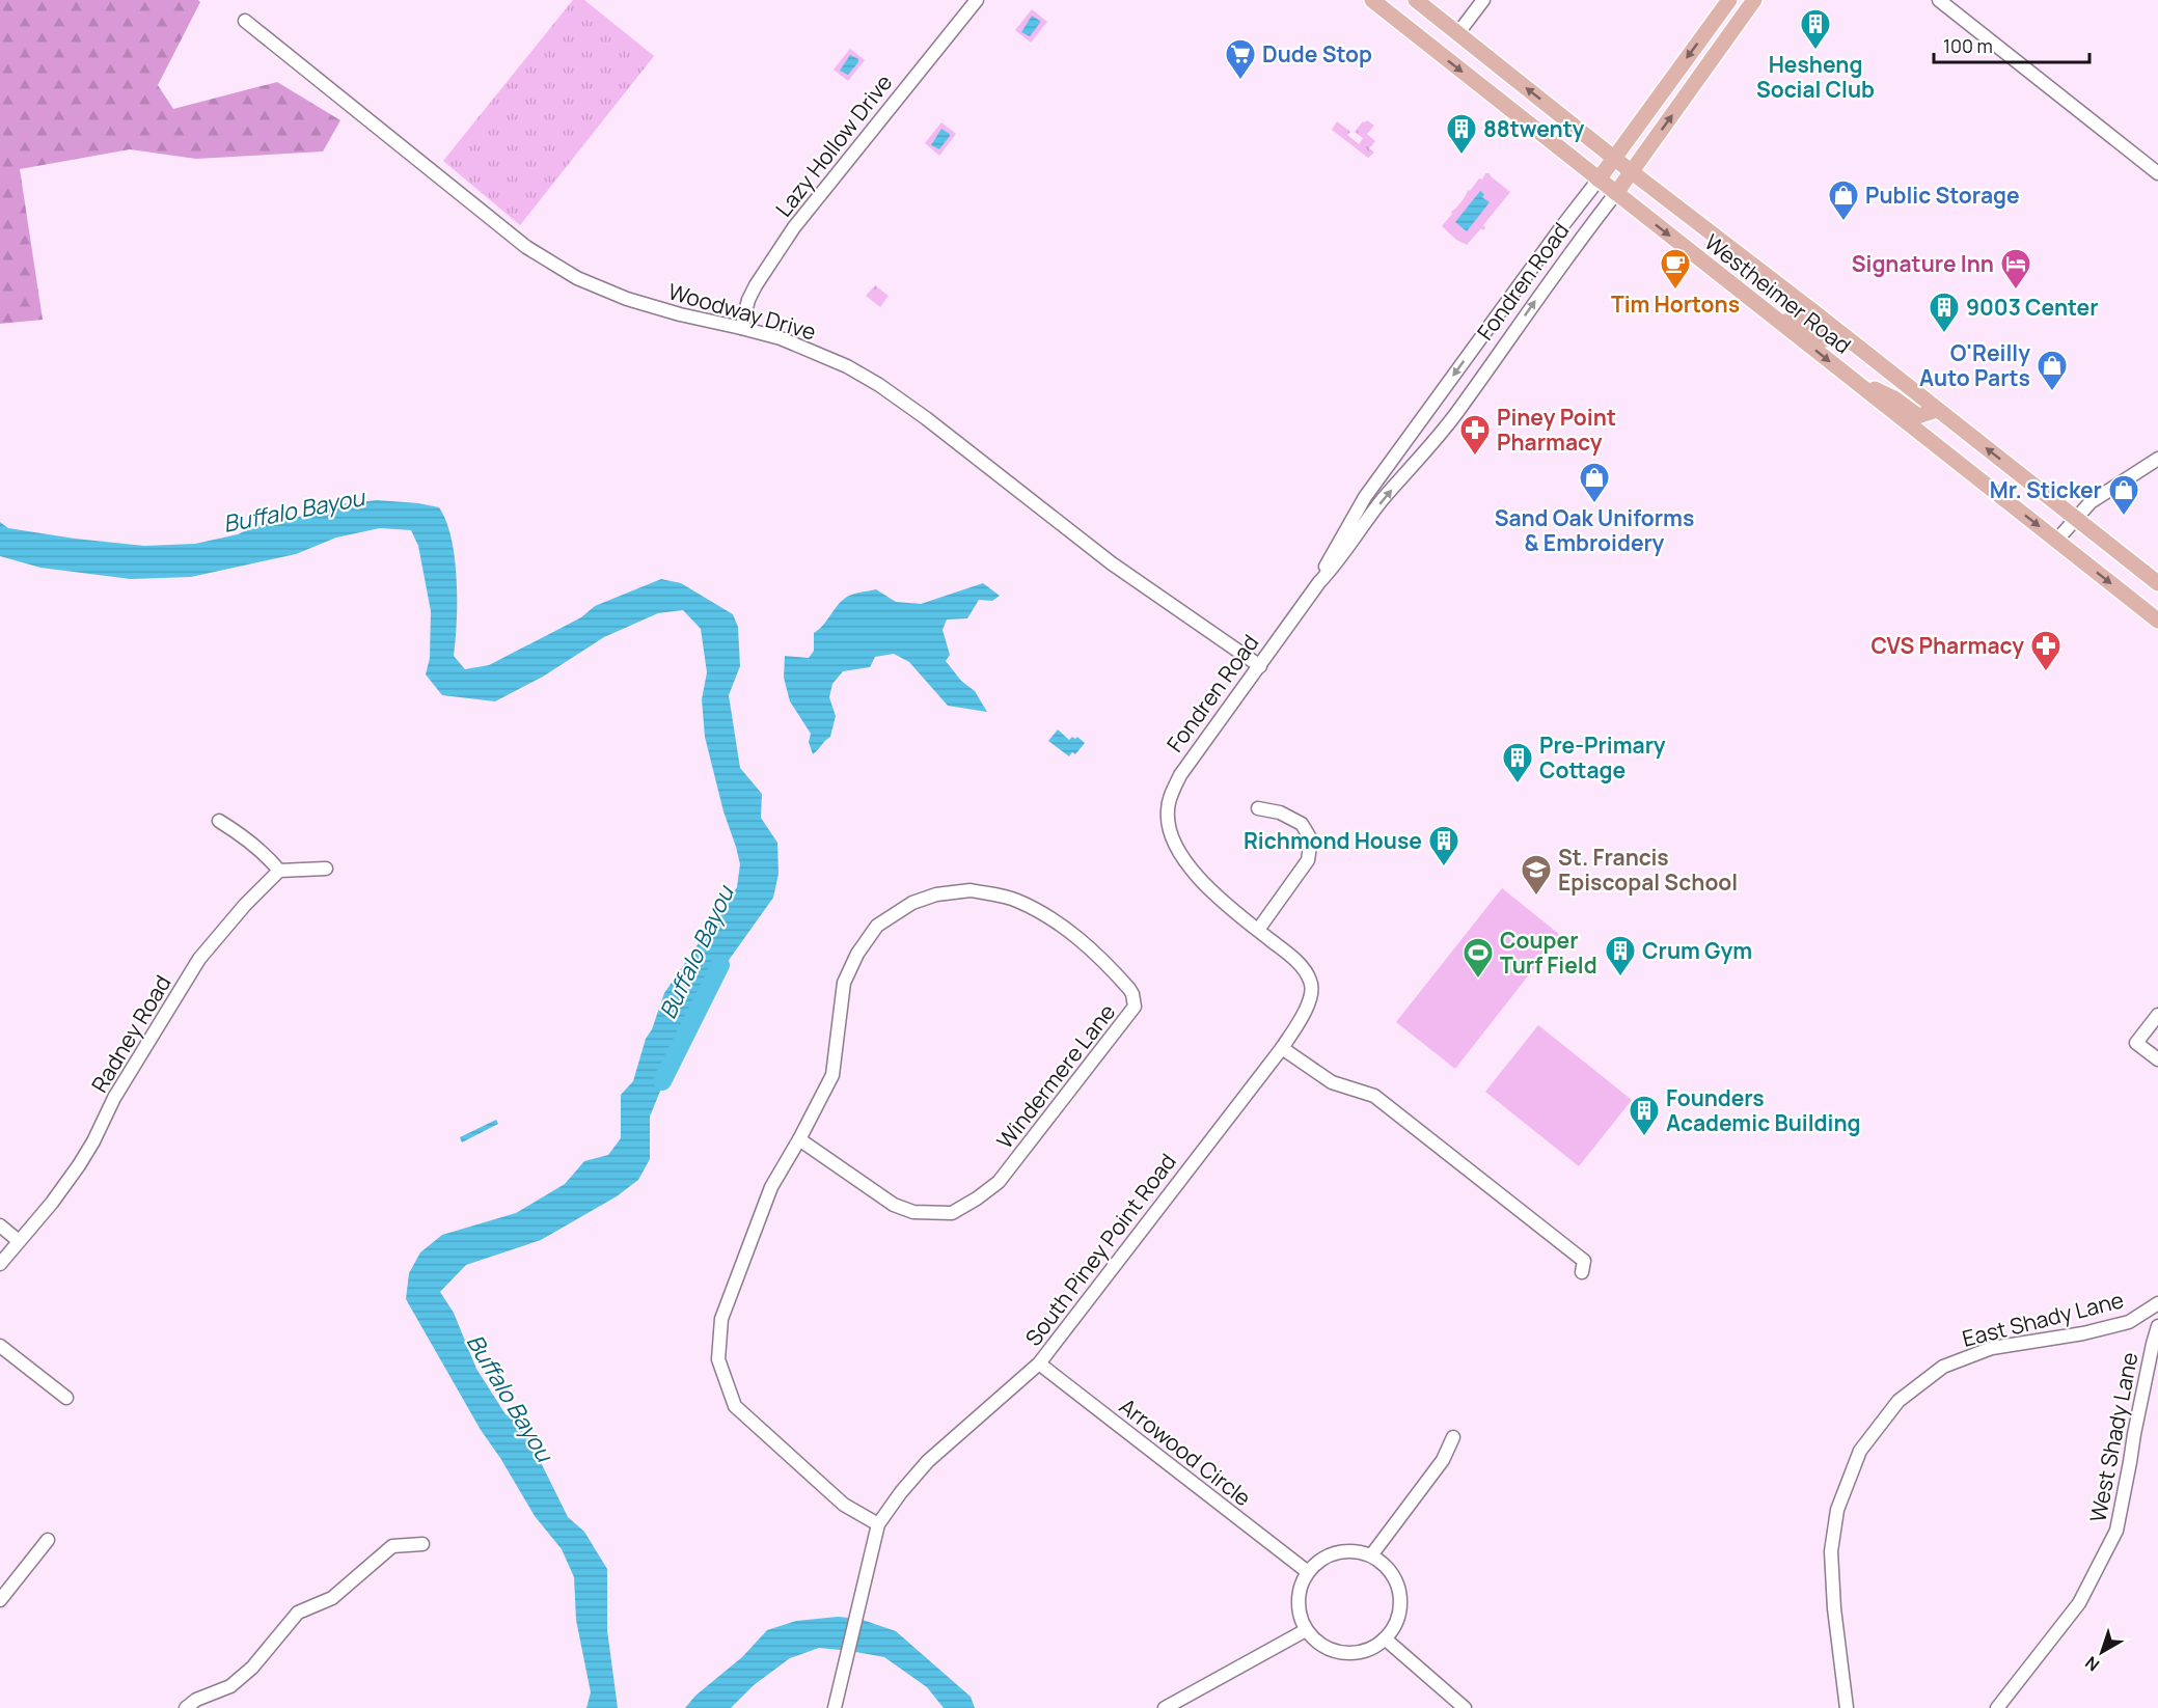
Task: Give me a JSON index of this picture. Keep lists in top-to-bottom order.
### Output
{
  "streets": {
    "main road": ["Fondren Road", "Westheimer Road"],
    "street": [
      "Lazy Hollow Drive",
      "Woodway Drive",
      "Radney Road",
      "Windermere Lane",
      "South Piney Point Road",
      "East Shady Lane",
      "West Shady Lane",
      "Arrowood Circle"
    ]
  },
  "crossings": [
    ["Lazy Hollow Drive", "Woodway Drive"],
    ["Fondren Road", "Westheimer Road"],
    ["Fondren Road", "Woodway Drive"],
    ["Fondren Road", "South Piney Point Road"],
    ["Windermere Lane", "South Piney Point Road"],
    ["South Piney Point Road", "Arrowood Circle"]
  ],
  "water": ["Buffalo Bayou"],
  "places": {
    "building": [
      "Hesheng Social Club",
      "88twenty",
      "9003 Center",
      "Pre-Primary Cottage",
      "Richmond House",
      "Crum Gym",
      "Founders Academic Building"
    ],
    "supermarket": ["Dude Stop"],
    "shop": [
      "Public Storage",
      "O'Reilly Auto Parts",
      "Sand Oak Uniforms & Embroidery",
      "Mr. Sticker"
    ],
    "cafe": ["Tim Hortons"],
    "hotel": ["Signature Inn"],
    "pharmacy": ["Piney Point Pharmacy", "CVS Pharmacy"],
    "school or university": ["St. Francis Episcopal School"],
    "sports": ["Couper Turf Field"]
  },
  "scale_bar": "100 m",
  "north": "bottom left"
}
